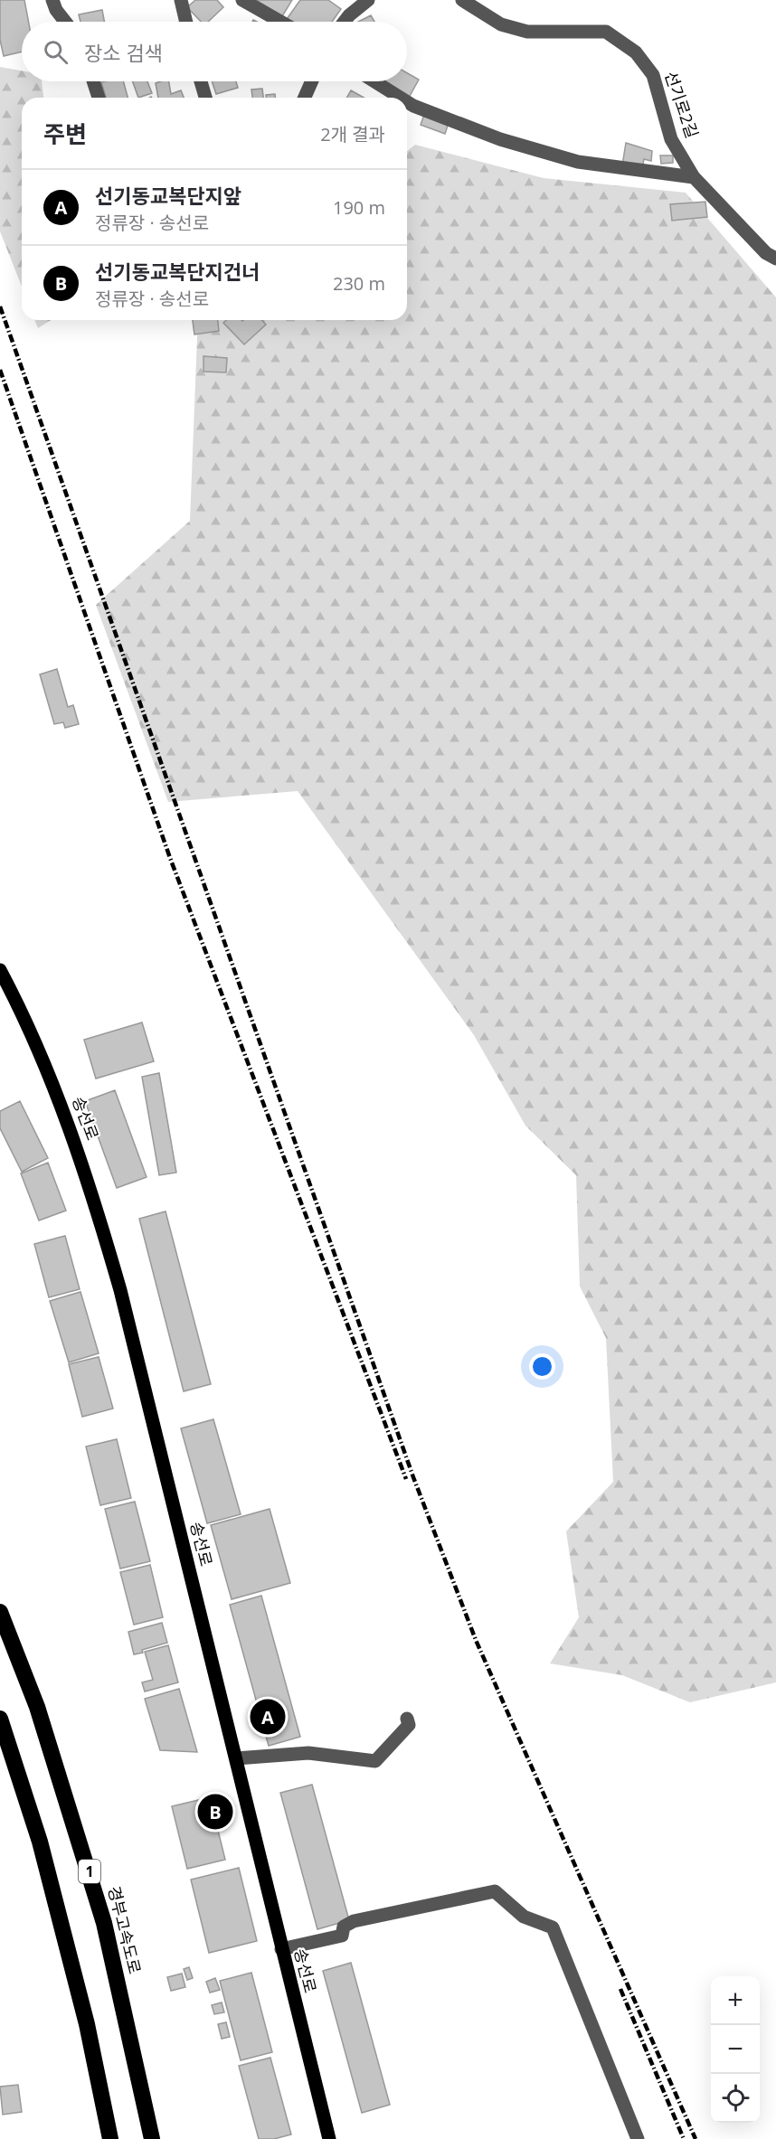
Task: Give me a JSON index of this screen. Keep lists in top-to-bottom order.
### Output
{
  "streets": {
    "highway": ["1", "경부고속도로"],
    "main road": ["송선로"],
    "street": ["선기로2길"]
  },
  "page": {
    "search": "장소 검색",
    "heading": ["주변", "2개 결과"],
    "list": [
      {
        "mark": "A",
        "name": "선기동교복단지앞",
        "note": "정류장 · 송선로",
        "value": "190 m"
      },
      {
        "mark": "B",
        "name": "선기동교복단지건너",
        "note": "정류장 · 송선로",
        "value": "230 m"
      }
    ],
    "pins": ["A", "B"],
    "map_buttons": ["+", "−"]
  }
}
